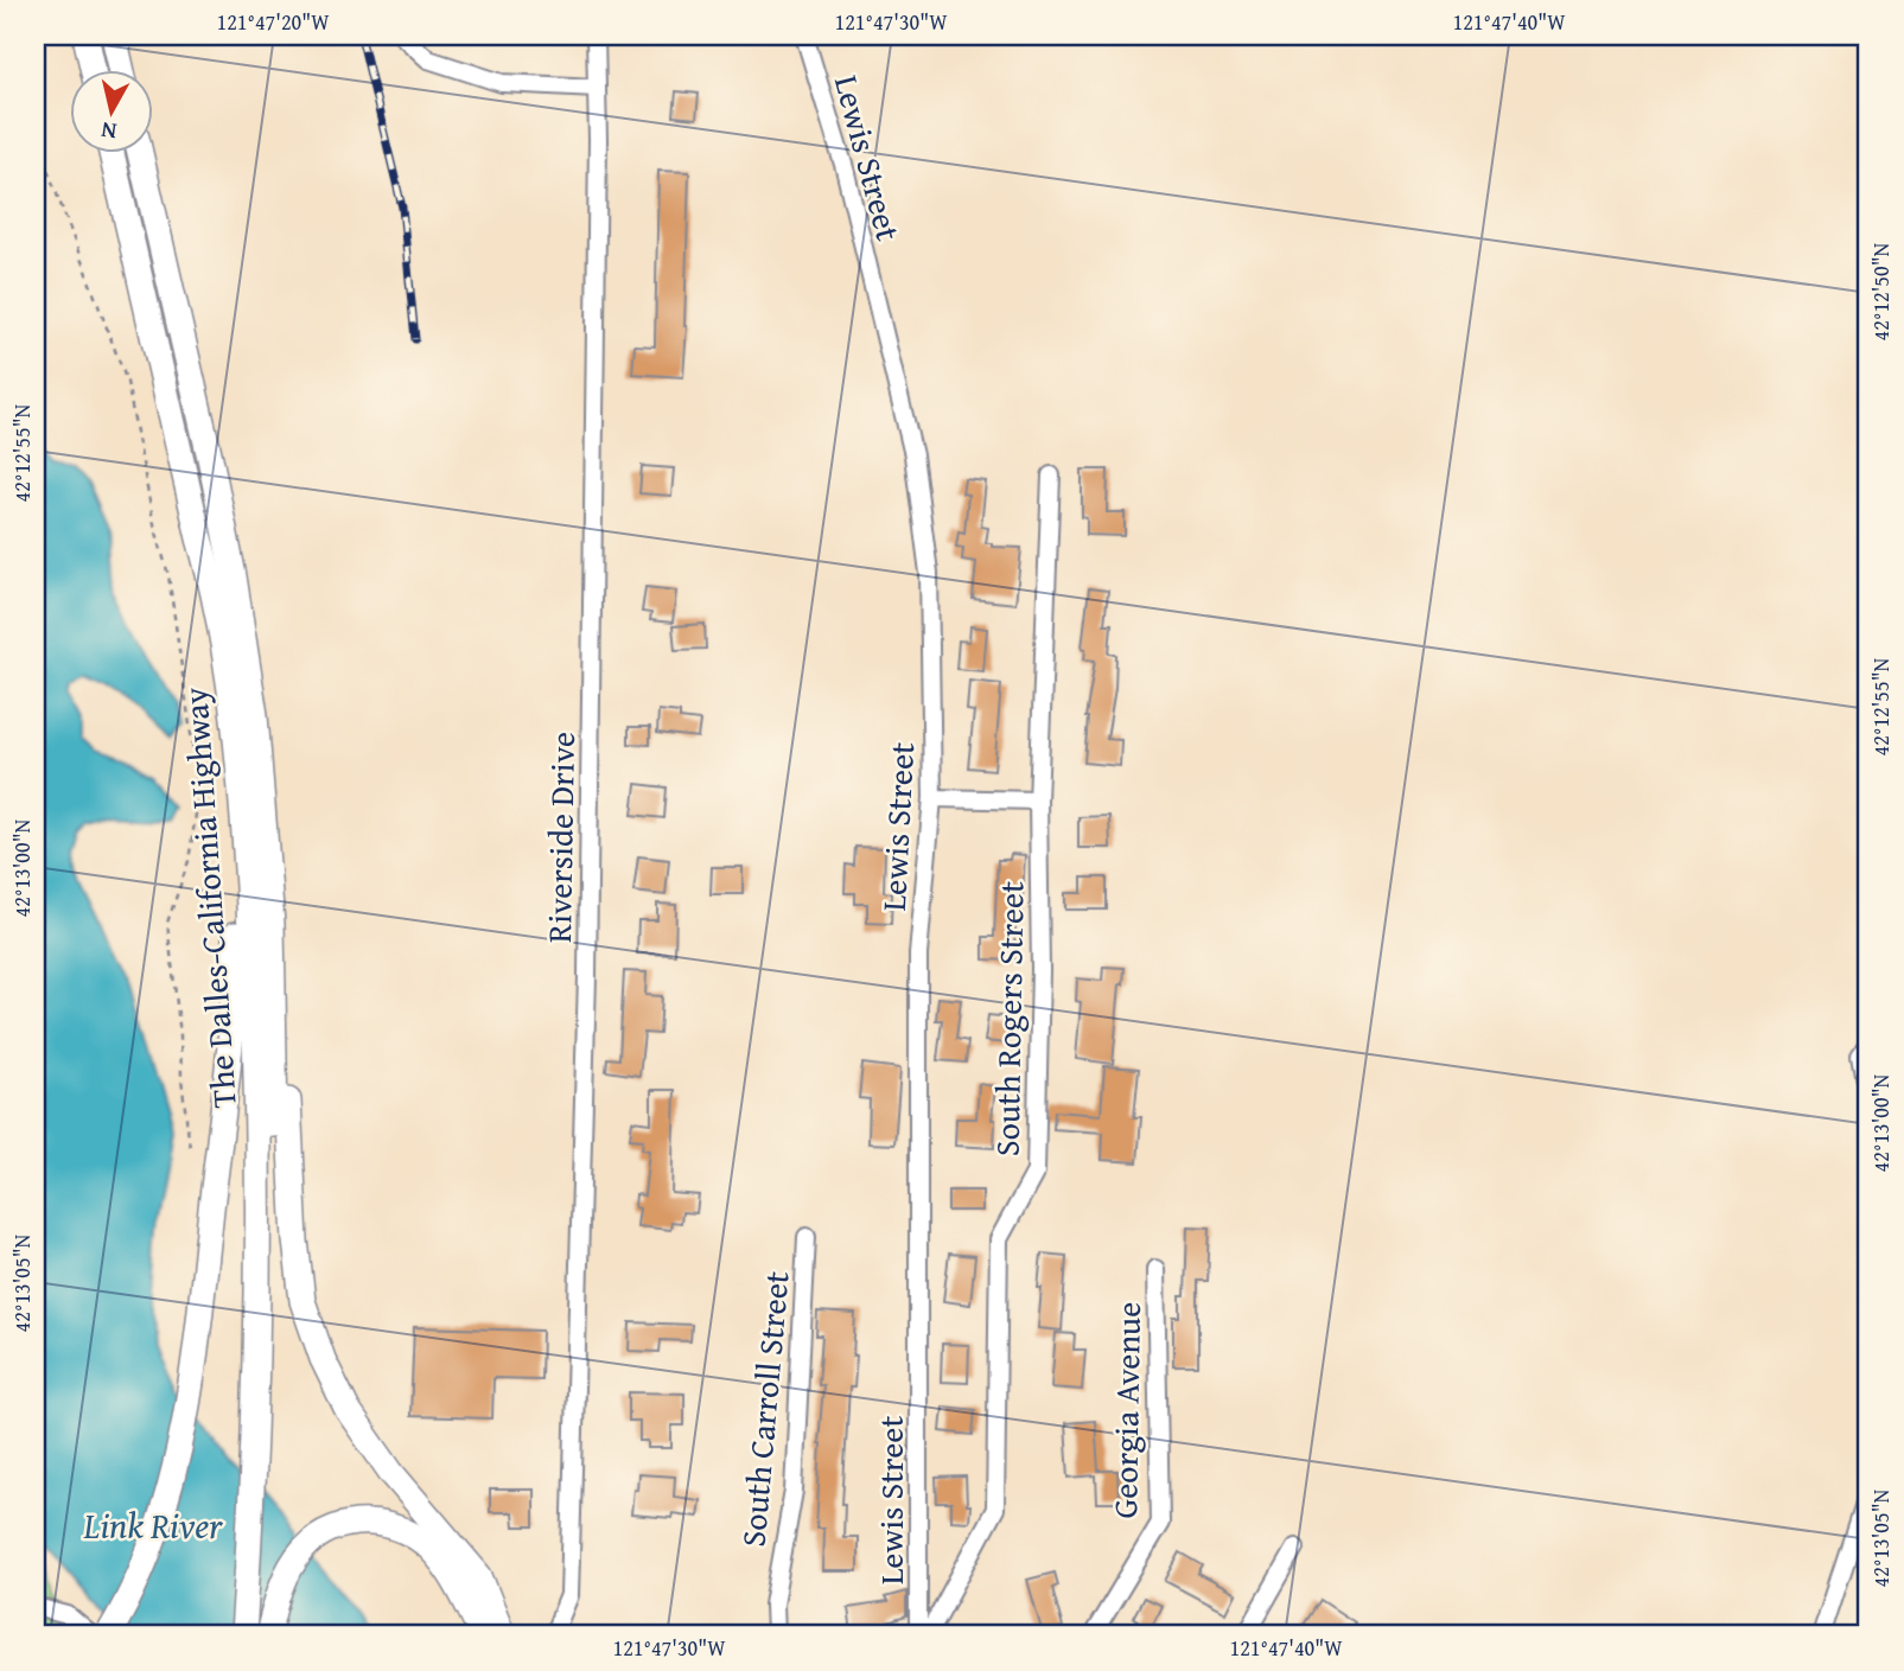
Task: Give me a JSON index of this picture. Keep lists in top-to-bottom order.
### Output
{
  "streets": {
    "highway": ["The Dalles-California Highway"],
    "street": [
      "Lewis Street",
      "Riverside Drive",
      "South Rogers Street",
      "South Carroll Street",
      "Georgia Avenue"
    ]
  },
  "water": ["Link River"],
  "north": "bottom",
  "coordinates": [
    "121°47'20\"W",
    "121°47'30\"W",
    "121°47'40\"W",
    "42°12'50\"N",
    "42°12'55\"N",
    "42°13'00\"N",
    "42°13'05\"N"
  ]
}
